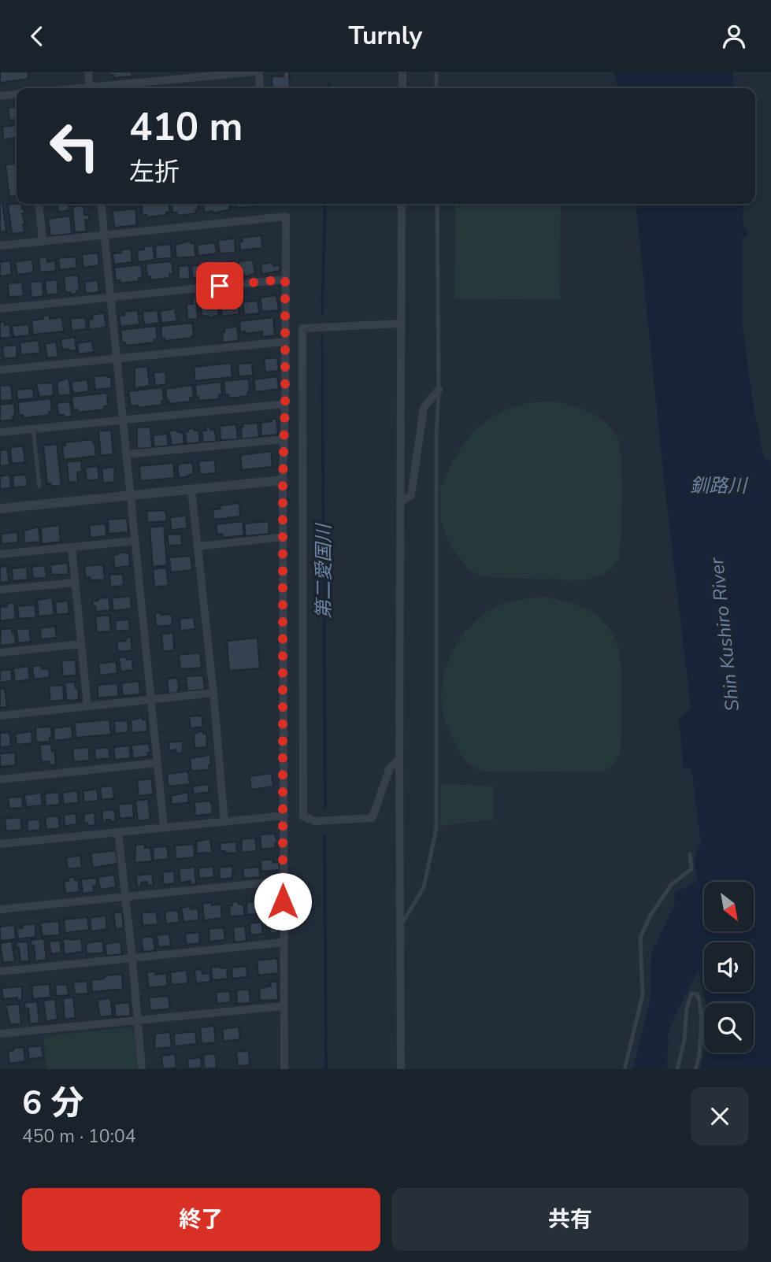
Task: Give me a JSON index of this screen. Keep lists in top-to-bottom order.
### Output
{
  "water": ["釧路川", "第二愛国川", "Shin Kushiro River"],
  "north": "bottom right",
  "page": {
    "header": "Turnly",
    "turn": ["410 m", "左折"],
    "heading": ["6 分", "450 m · 10:04"],
    "buttons": ["終了", "共有"]
  }
}
